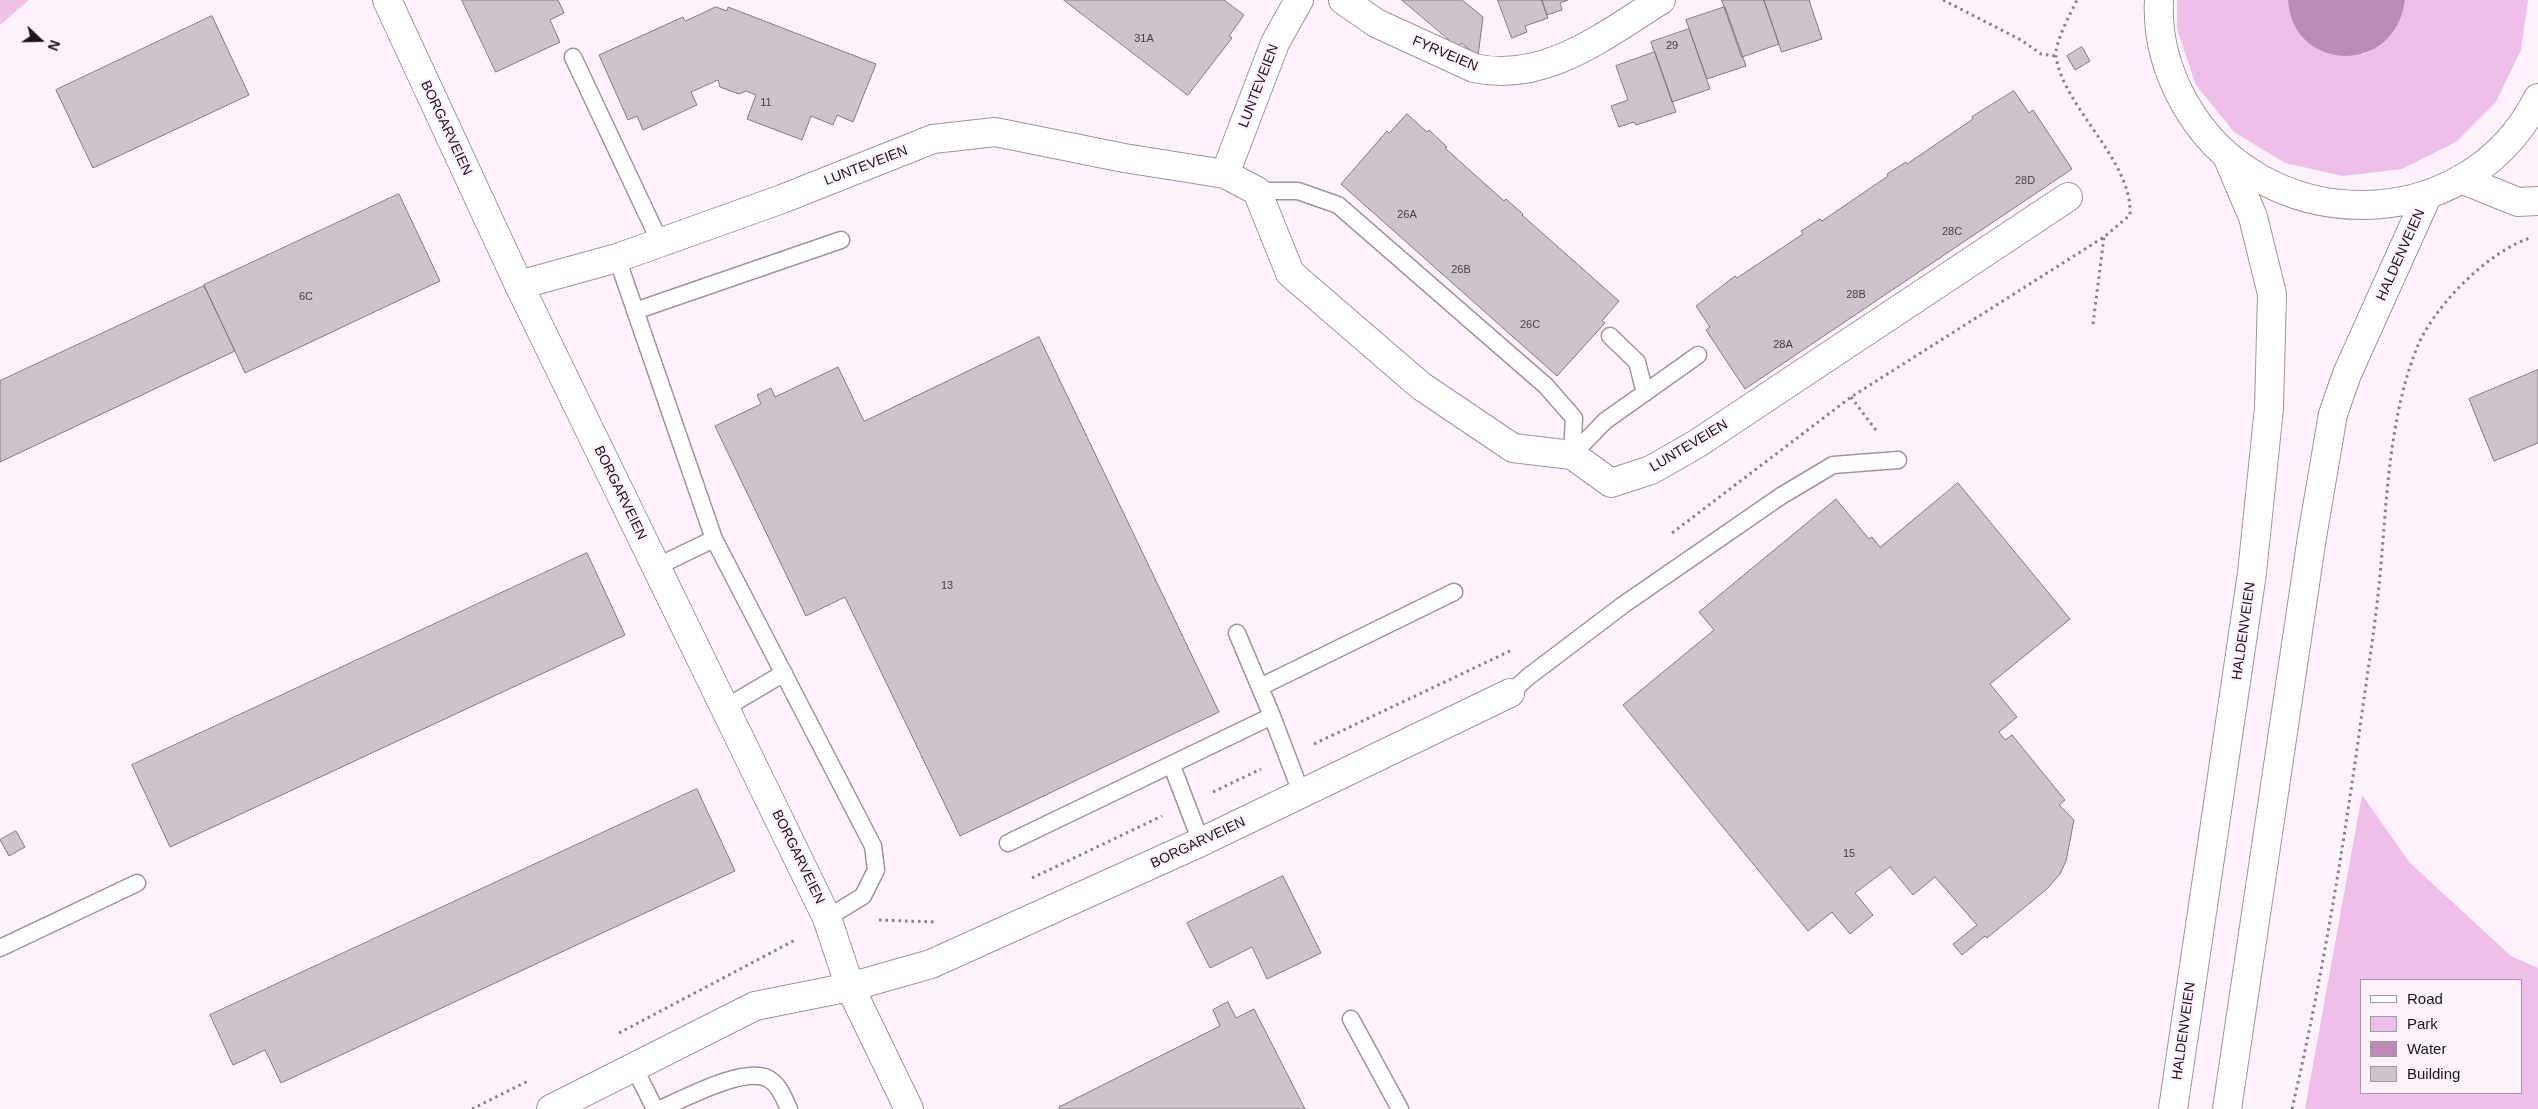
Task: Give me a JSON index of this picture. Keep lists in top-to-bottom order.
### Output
{
  "streets": {
    "main road": [
      "FYRVEIEN",
      "LUNTEVEIEN",
      "BORGARVEIEN",
      "HALDENVEIEN"
    ]
  },
  "crossings": [
    ["LUNTEVEIEN", "BORGARVEIEN"]
  ],
  "house_numbers": [
    "31A",
    "29",
    "11",
    "28D",
    "26A",
    "28C",
    "26B",
    "28B",
    "6C",
    "26C",
    "28A",
    "13",
    "15"
  ],
  "legend": [
    "Road",
    "Park",
    "Water",
    "Building"
  ],
  "north": "right"
}
